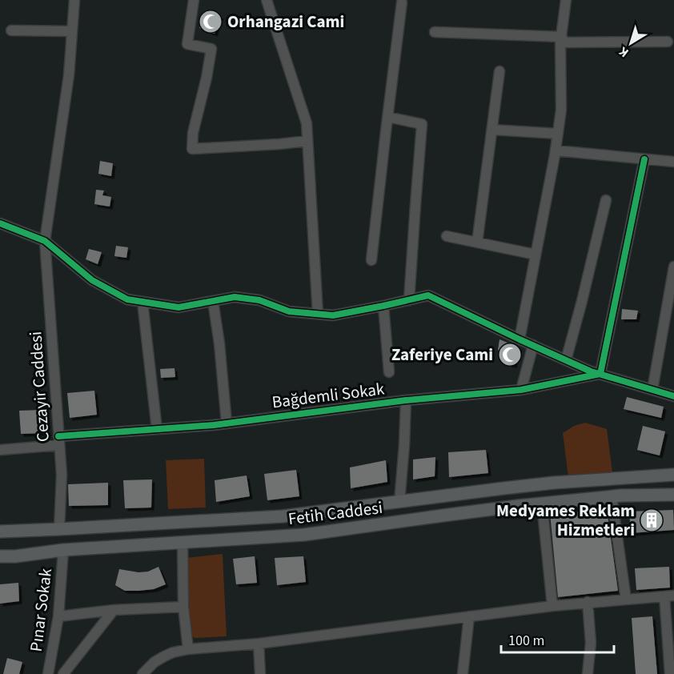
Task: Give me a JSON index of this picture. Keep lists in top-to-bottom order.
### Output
{
  "streets": {
    "main road": ["Fetih Caddesi"],
    "street": ["Cezayir Caddesi", "Bağdemli Sokak", "Pınar Sokak"]
  },
  "crossings": [
    ["Cezayir Caddesi", "Bağdemli Sokak"],
    ["Cezayir Caddesi", "Fetih Caddesi"],
    ["Fetih Caddesi", "Pınar Sokak"]
  ],
  "places": {
    "mosque": ["Orhangazi Cami", "Zaferiye Cami"],
    "building": ["Medyames Reklam Hizmetleri"]
  },
  "scale_bar": "100 m",
  "north": "bottom left"
}
